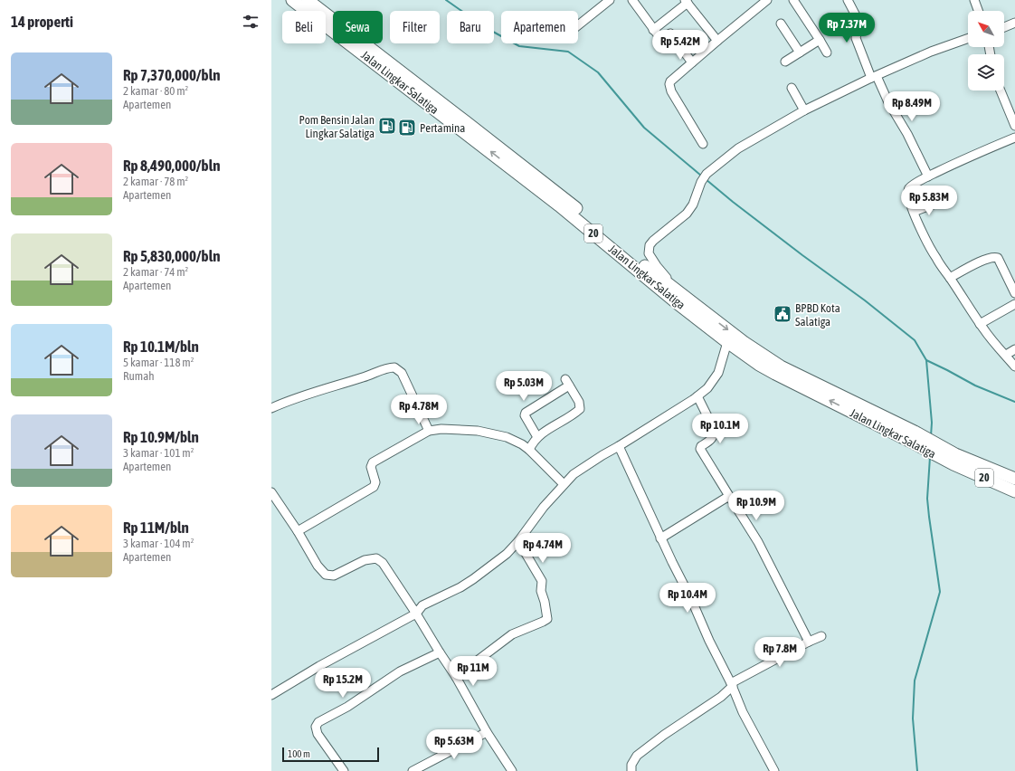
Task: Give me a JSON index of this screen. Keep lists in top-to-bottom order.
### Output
{
  "streets": {
    "highway": ["Jalan Lingkar Salatiga", "20"]
  },
  "places": {
    "fuel station": ["Pom Bensin Jalan Lingkar Salatiga", "Pertamina"],
    "public building": ["BPBD Kota Salatiga"]
  },
  "scale_bar": "100 m",
  "north": "top left",
  "page": {
    "heading": "14 properti",
    "chip": [
      "Beli",
      "Sewa",
      "Filter",
      "Baru",
      "Apartemen"
    ],
    "price": [
      "Rp 7.37M",
      "Rp 5.42M",
      "Rp 8.49M",
      "Rp 5.83M",
      "Rp 5.03M",
      "Rp 4.78M",
      "Rp 10.1M",
      "Rp 10.9M",
      "Rp 4.74M",
      "Rp 10.4M",
      "Rp 7.8M",
      "Rp 11M",
      "Rp 15.2M",
      "Rp 5.63M"
    ],
    "list": [
      {
        "name": "Rp 7,370,000/bln",
        "note": "2 kamar · 80 m² · Apartemen"
      },
      {
        "name": "Rp 8,490,000/bln",
        "note": "2 kamar · 78 m² · Apartemen"
      },
      {
        "name": "Rp 5,830,000/bln",
        "note": "2 kamar · 74 m² · Apartemen"
      },
      {
        "name": "Rp 10.1M/bln",
        "note": "5 kamar · 118 m² · Rumah"
      },
      {
        "name": "Rp 10.9M/bln",
        "note": "3 kamar · 101 m² · Apartemen"
      },
      {
        "name": "Rp 11M/bln",
        "note": "3 kamar · 104 m² · Apartemen"
      }
    ],
    "scale": "100 m"
  }
}
